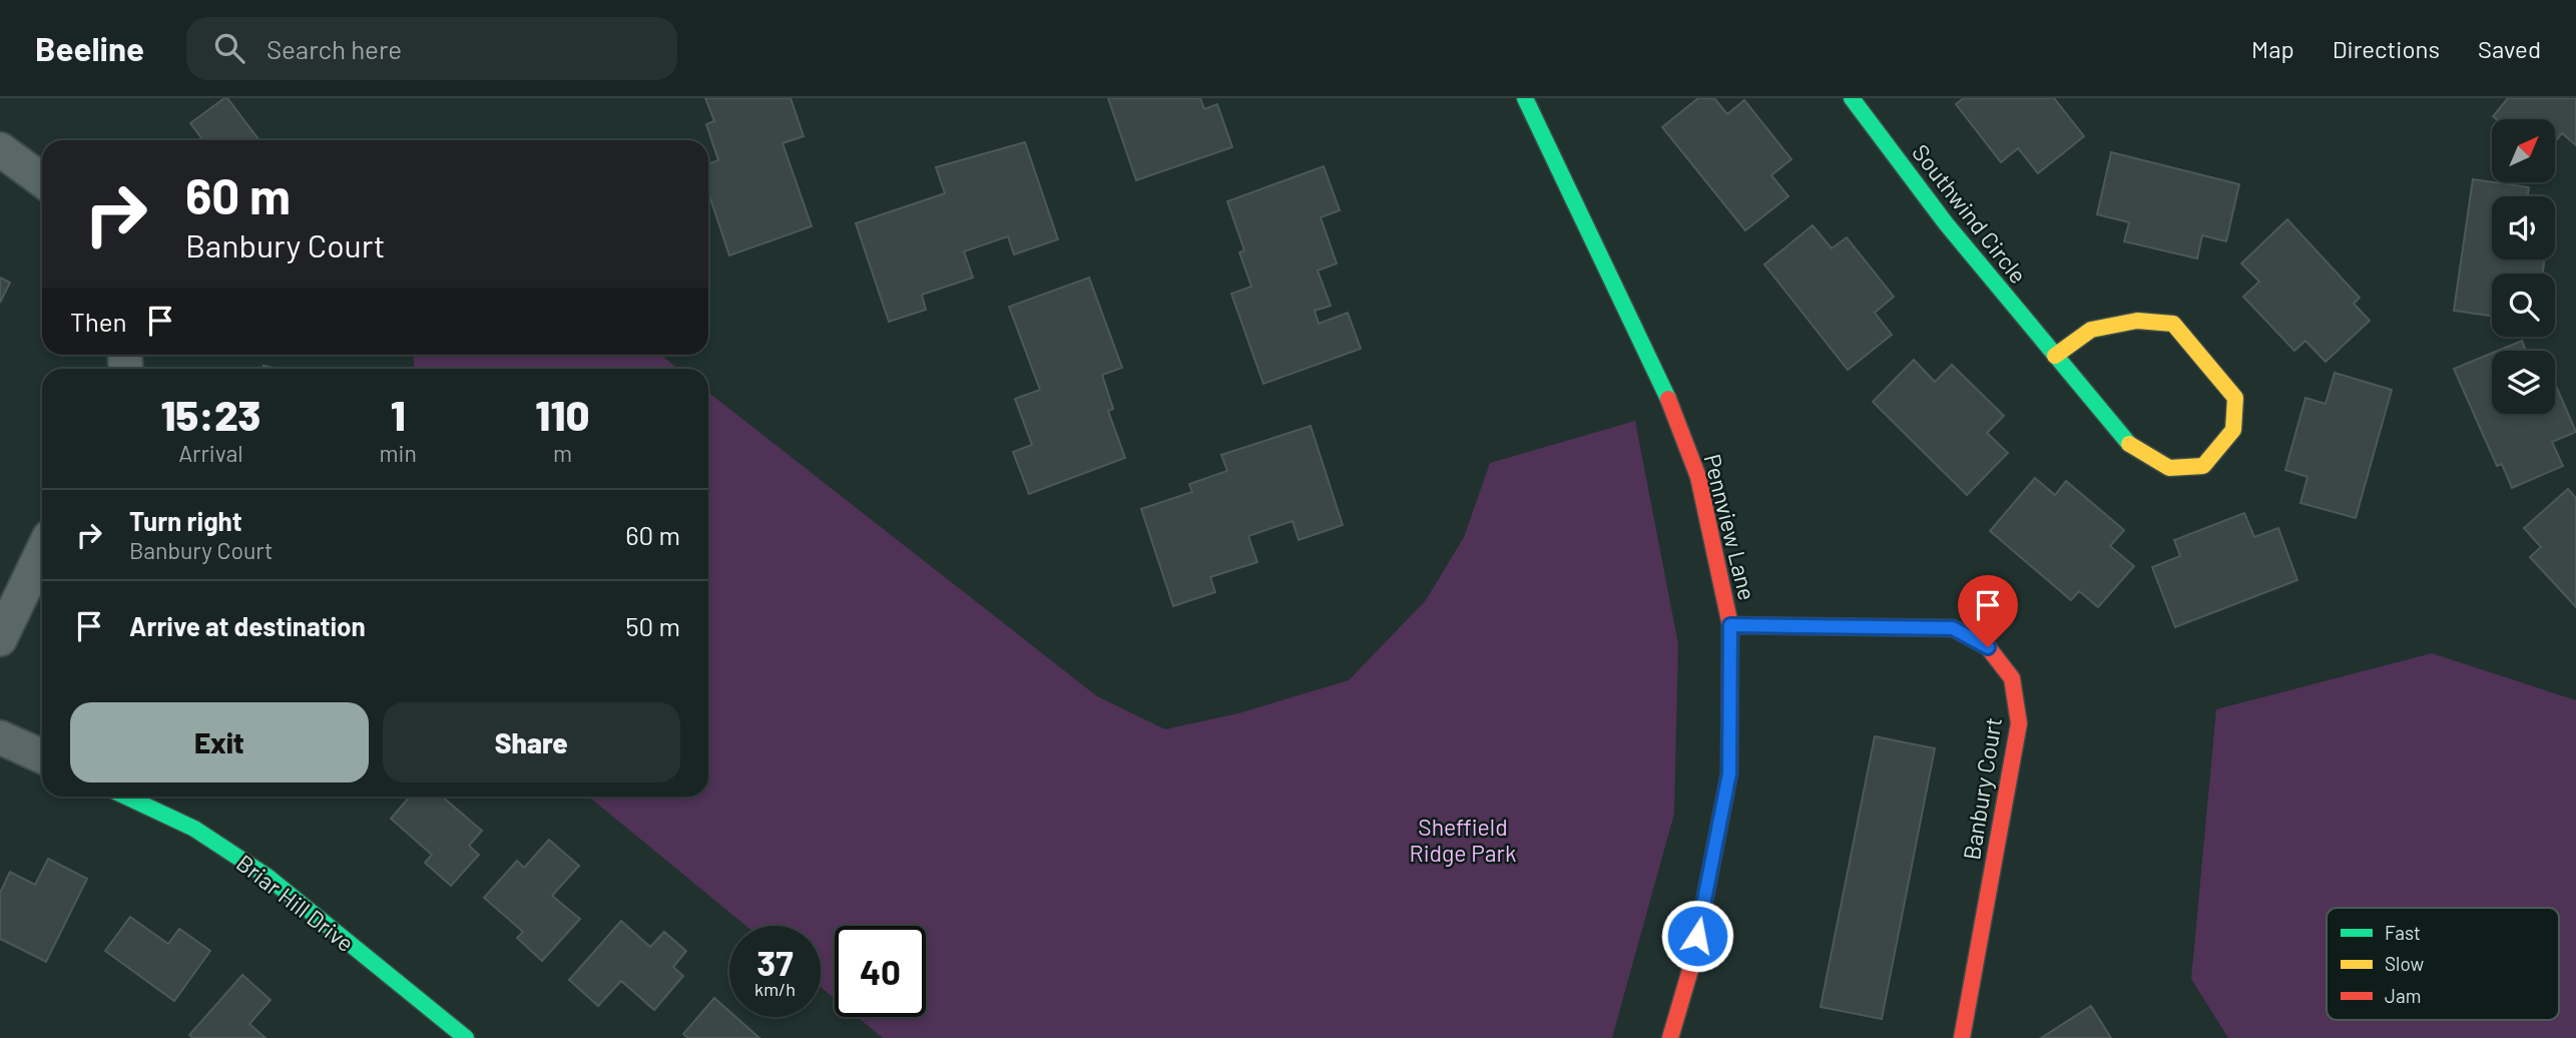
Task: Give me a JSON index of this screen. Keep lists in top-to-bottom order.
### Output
{
  "streets": {
    "street": [
      "Southwind Circle",
      "Pennview Lane",
      "Banbury Court",
      "Briar Hill Drive"
    ]
  },
  "crossings": [
    ["Pennview Lane", "Banbury Court"]
  ],
  "parks": ["Sheffield Ridge Park"],
  "legend": ["Fast", "Slow", "Jam"],
  "north": "top right",
  "page": {
    "header": "Beeline",
    "search": "Search here",
    "nav": ["Map", "Directions", "Saved"],
    "turn": ["60 m", "Banbury Court"],
    "then": "Then",
    "eta": [
      "15:23",
      "Arrival",
      "1",
      "min",
      "110",
      "m"
    ],
    "list": [
      {
        "name": "Turn right",
        "note": "Banbury Court",
        "value": "60 m"
      },
      {
        "name": "Arrive at destination",
        "value": "50 m"
      }
    ],
    "buttons": ["Exit", "Share"],
    "speed": "37 km/h",
    "limit": "40"
  }
}
